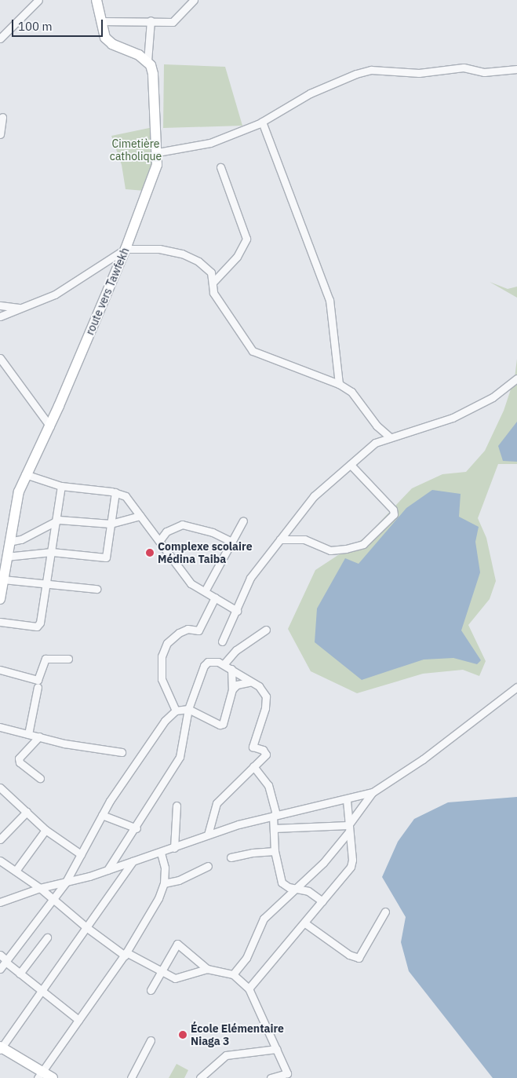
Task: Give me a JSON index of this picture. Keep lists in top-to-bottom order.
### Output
{
  "streets": {
    "street": ["route vers Tawfekh"]
  },
  "parks": ["Cimetière catholique"],
  "places": ["Complexe scolaire Médina Taiba", "École Elémentaire Niaga 3"],
  "scale_bar": "100 m"
}
